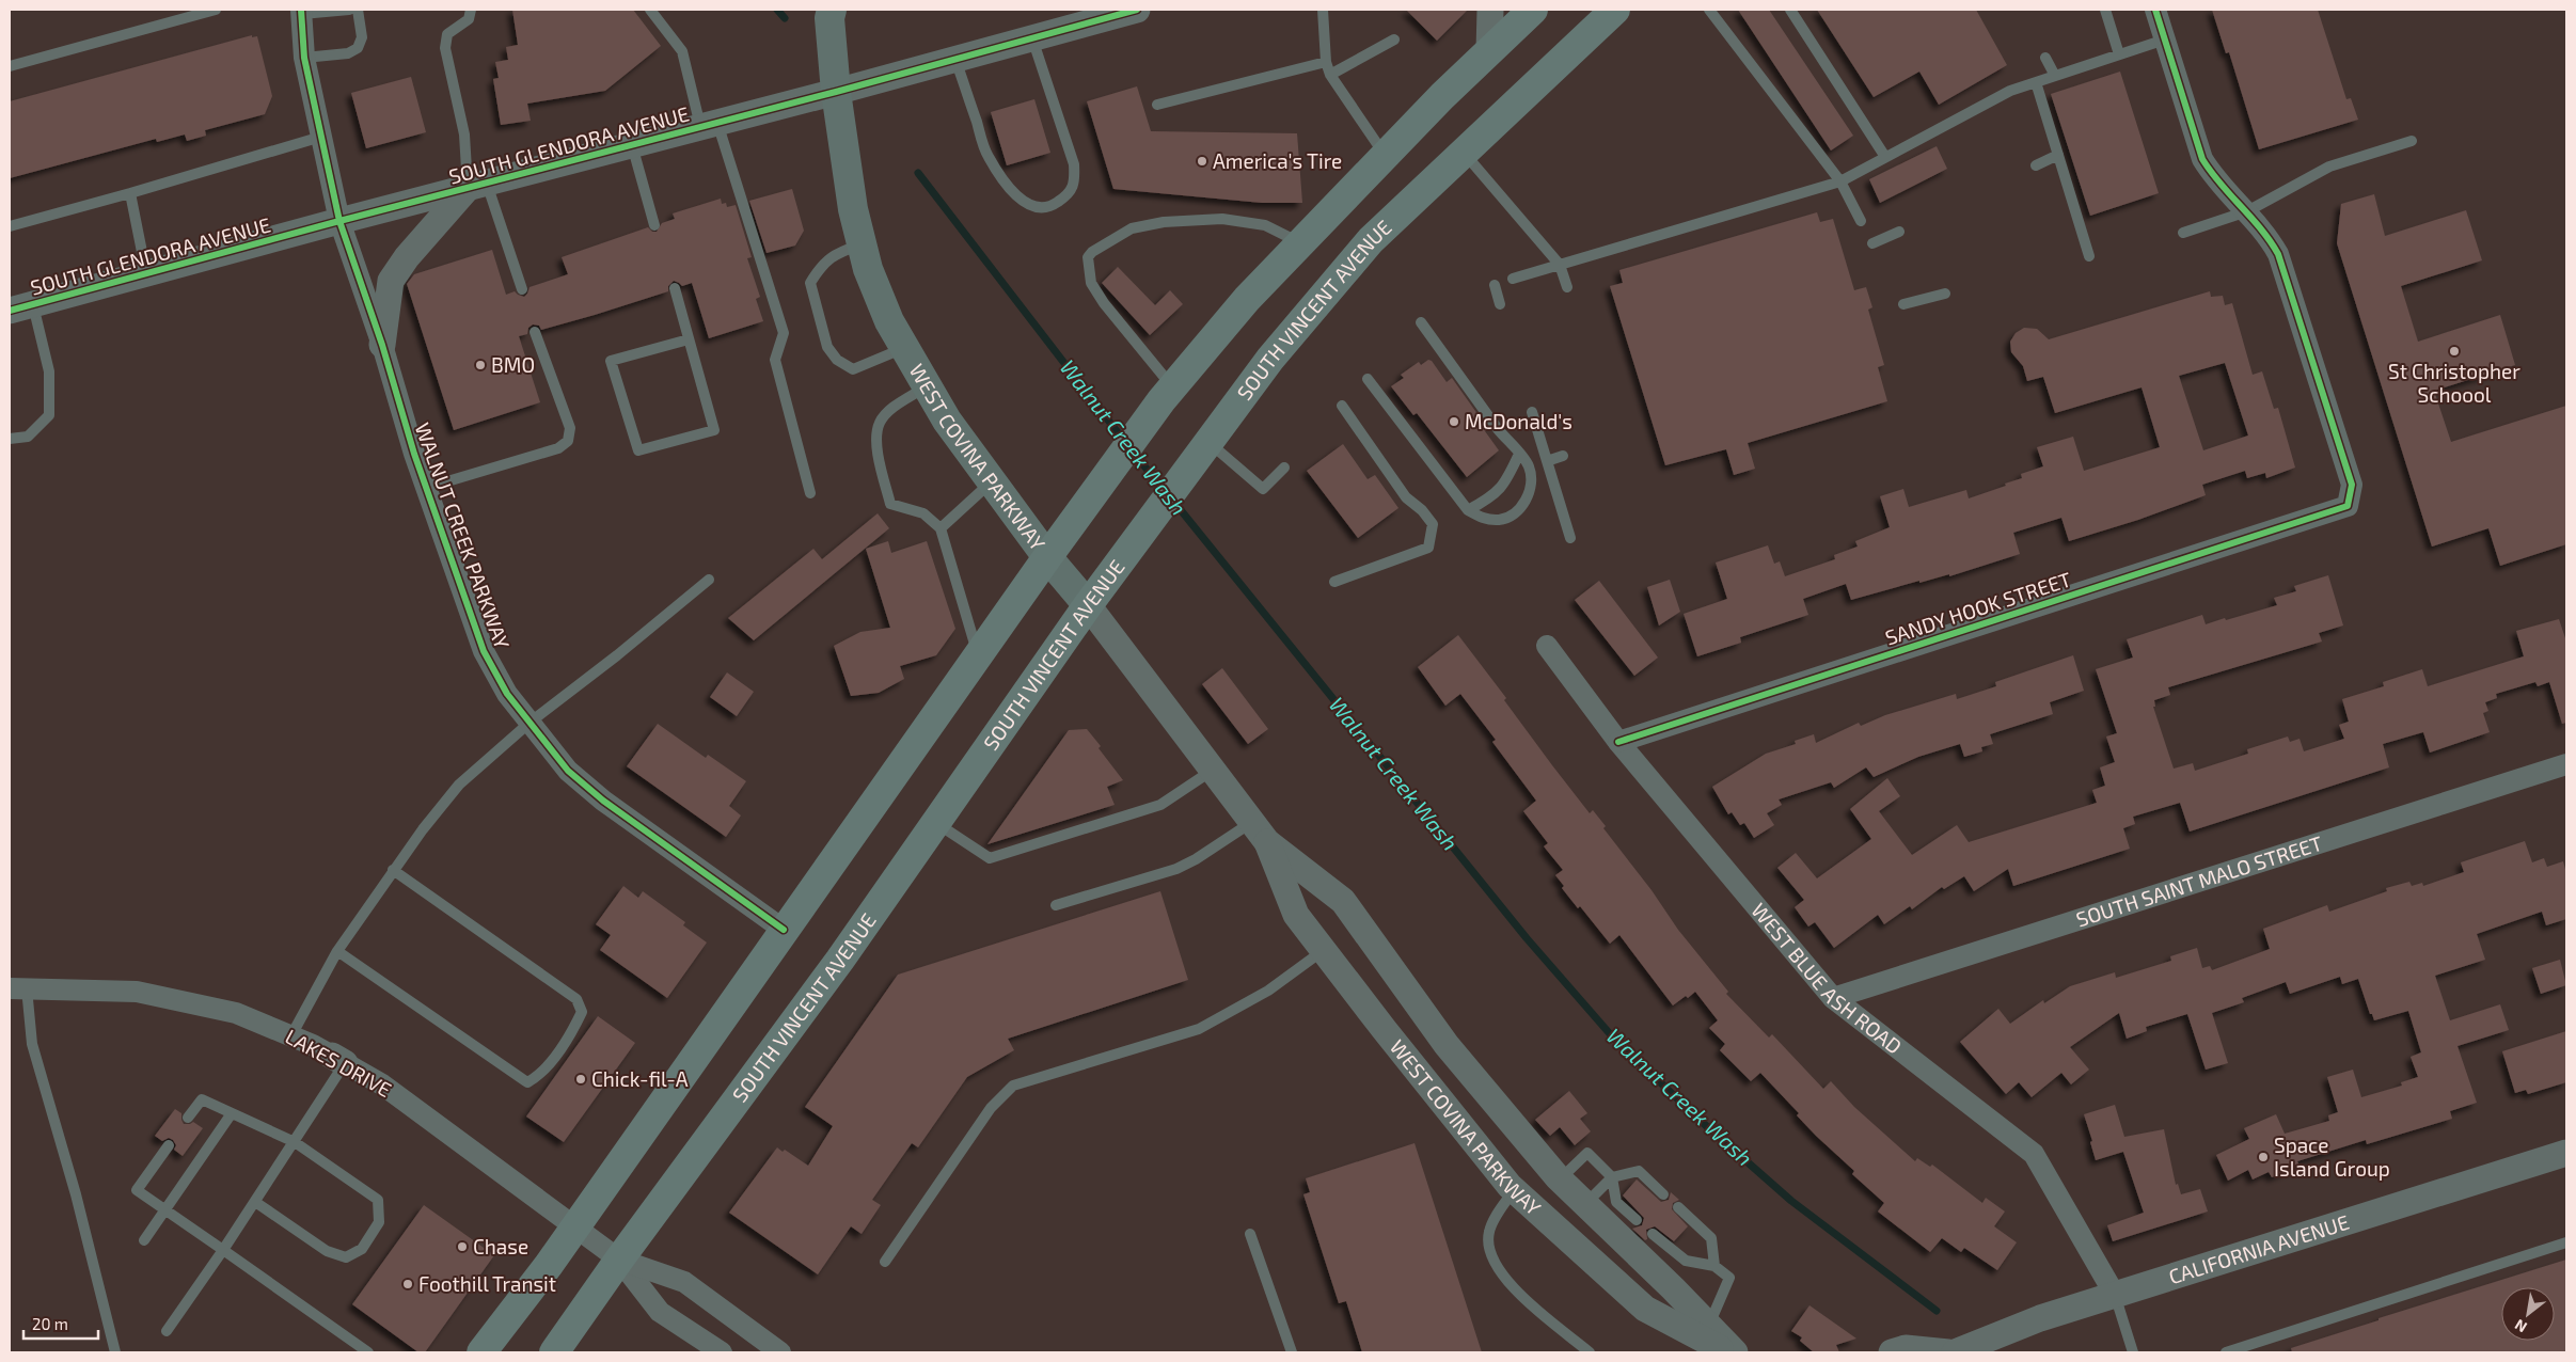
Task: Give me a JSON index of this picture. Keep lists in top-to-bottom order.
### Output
{
  "streets": {
    "main road": ["SOUTH VINCENT AVENUE", "WEST COVINA PARKWAY"],
    "street": [
      "SOUTH GLENDORA AVENUE",
      "WALNUT CREEK PARKWAY",
      "SANDY HOOK STREET",
      "SOUTH SAINT MALO STREET",
      "WEST BLUE ASH ROAD",
      "LAKES DRIVE",
      "CALIFORNIA AVENUE"
    ]
  },
  "crossings": [
    ["SOUTH GLENDORA AVENUE", "WEST COVINA PARKWAY"],
    ["SOUTH GLENDORA AVENUE", "WALNUT CREEK PARKWAY"],
    ["SOUTH VINCENT AVENUE", "WEST COVINA PARKWAY"],
    ["SOUTH VINCENT AVENUE", "LAKES DRIVE"],
    ["SANDY HOOK STREET", "WEST BLUE ASH ROAD"],
    ["SOUTH SAINT MALO STREET", "WEST BLUE ASH ROAD"],
    ["WEST BLUE ASH ROAD", "CALIFORNIA AVENUE"]
  ],
  "water": ["Walnut Creek Wash"],
  "places": [
    "America's Tire",
    "St Christopher Schoool",
    "BMO",
    "McDonald's",
    "Chick-fil-A",
    "Space Island Group",
    "Chase",
    "Foothill Transit"
  ],
  "scale_bar": "20 m",
  "north": "bottom left"
}
